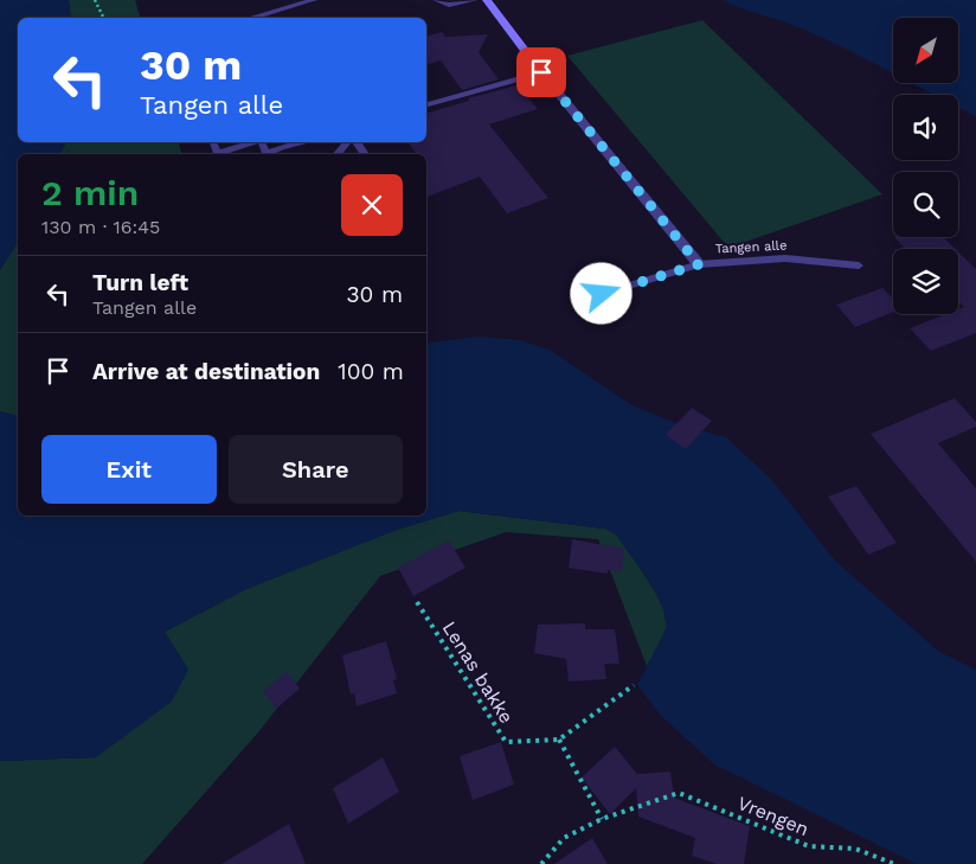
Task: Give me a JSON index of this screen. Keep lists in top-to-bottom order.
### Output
{
  "streets": {
    "main road": ["Tangen alle"],
    "path": ["Lenas bakke", "Vrengen"]
  },
  "north": "bottom left",
  "page": {
    "turn": ["30 m", "Tangen alle"],
    "heading": ["2 min", "130 m · 16:45"],
    "list": [
      {
        "name": "Turn left",
        "note": "Tangen alle",
        "value": "30 m"
      },
      {
        "name": "Arrive at destination",
        "value": "100 m"
      }
    ],
    "buttons": ["Exit", "Share"]
  }
}
